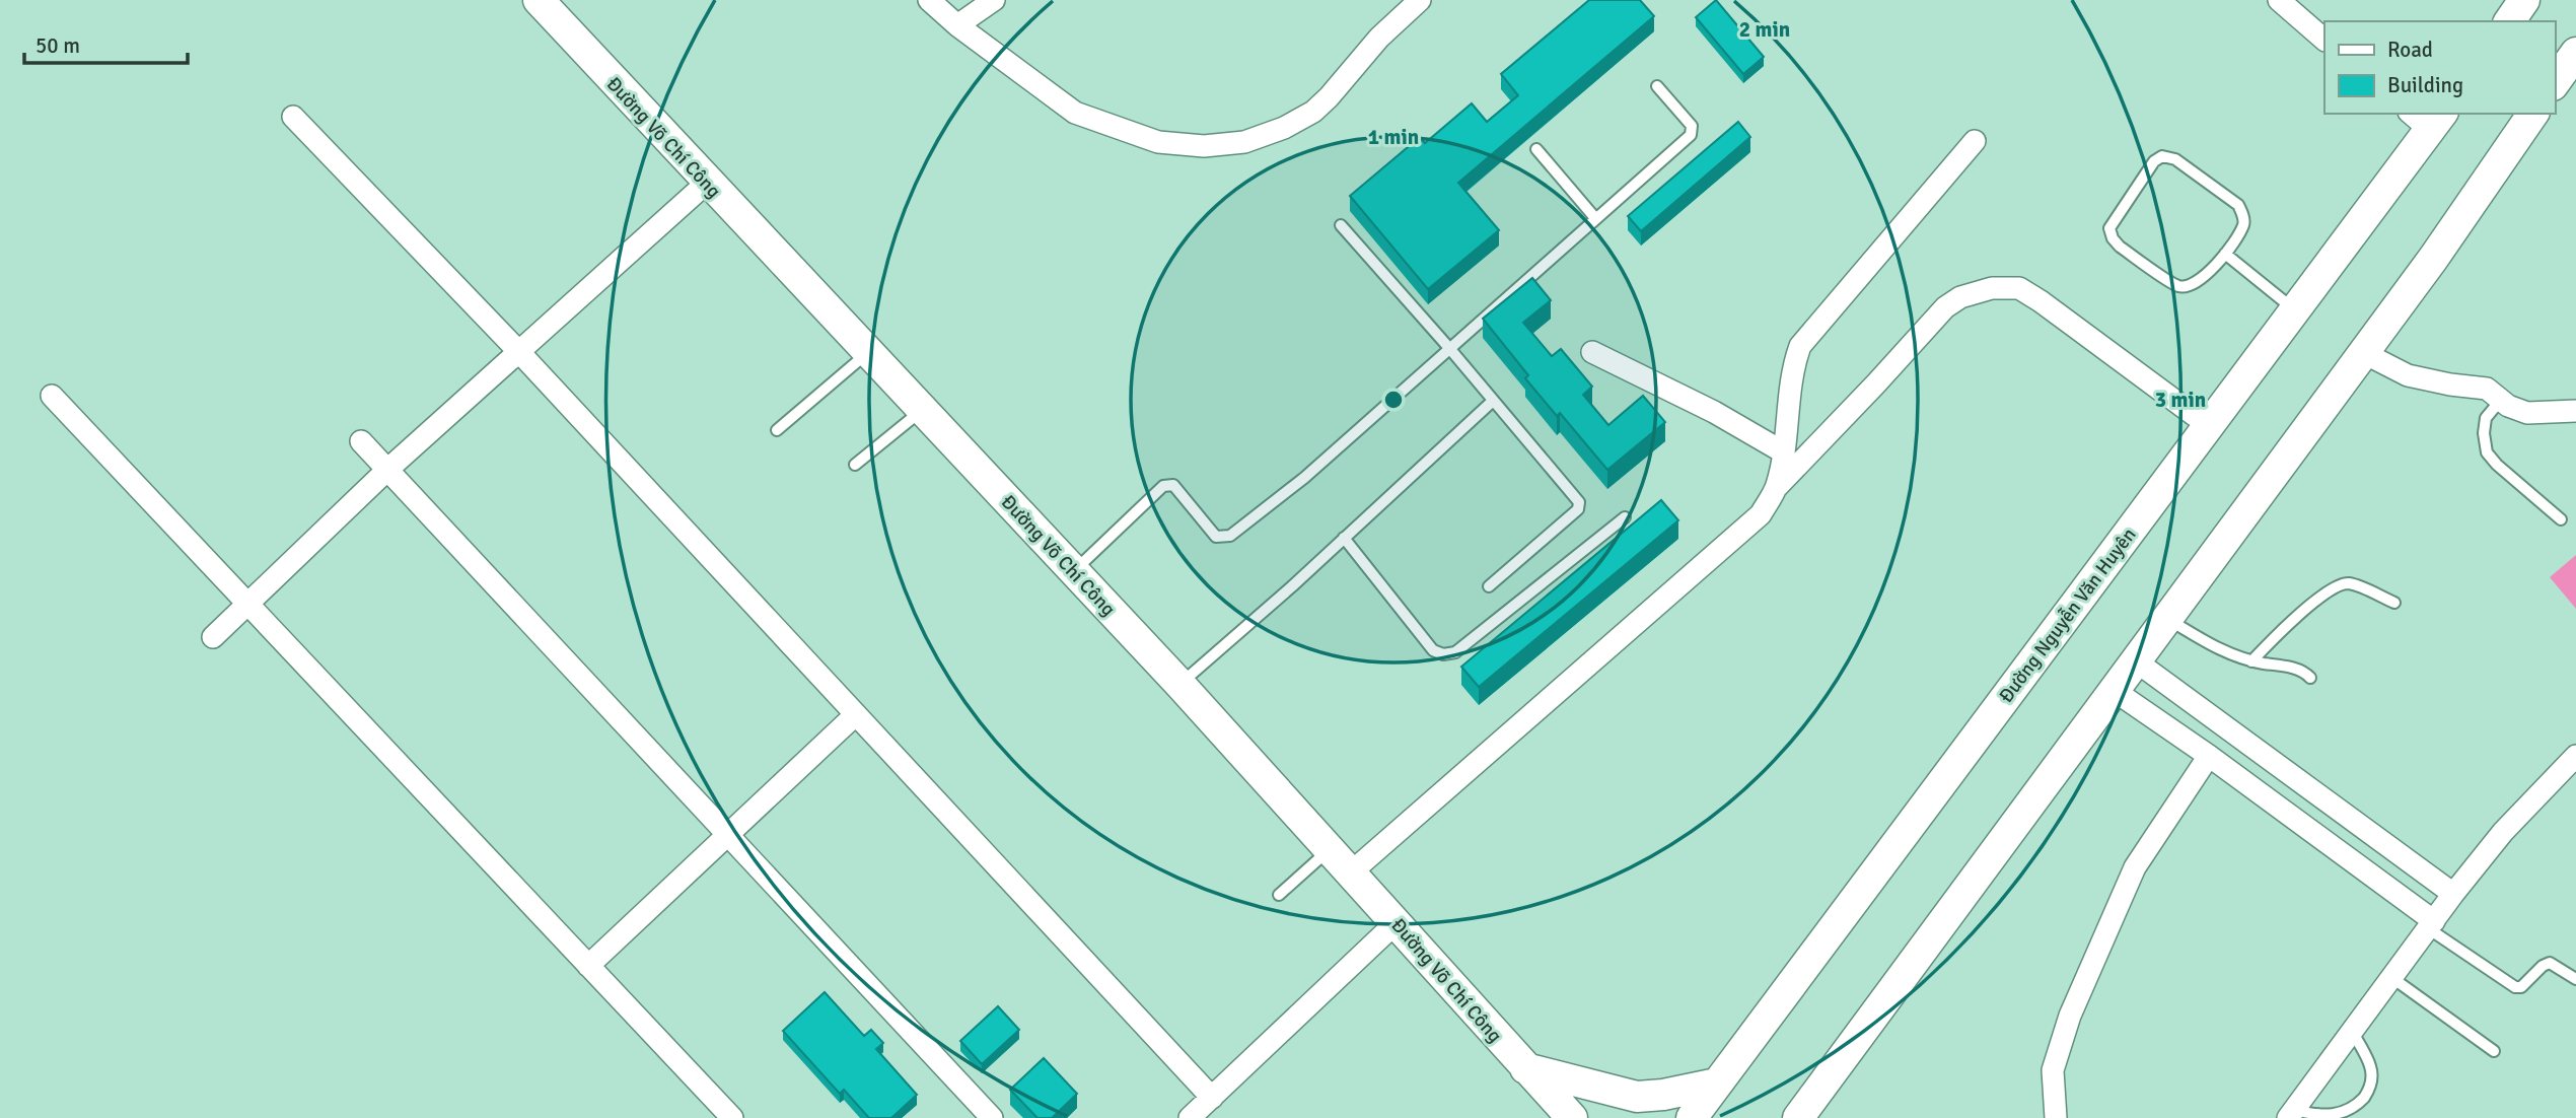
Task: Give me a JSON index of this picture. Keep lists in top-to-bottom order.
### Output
{
  "streets": {
    "street": ["Đường Võ Chí Công", "Đường Nguyễn Văn Huyên"]
  },
  "legend": ["Road", "Building"],
  "scale_bar": "50 m",
  "rings": ["2 min", "1 min", "3 min"]
}
